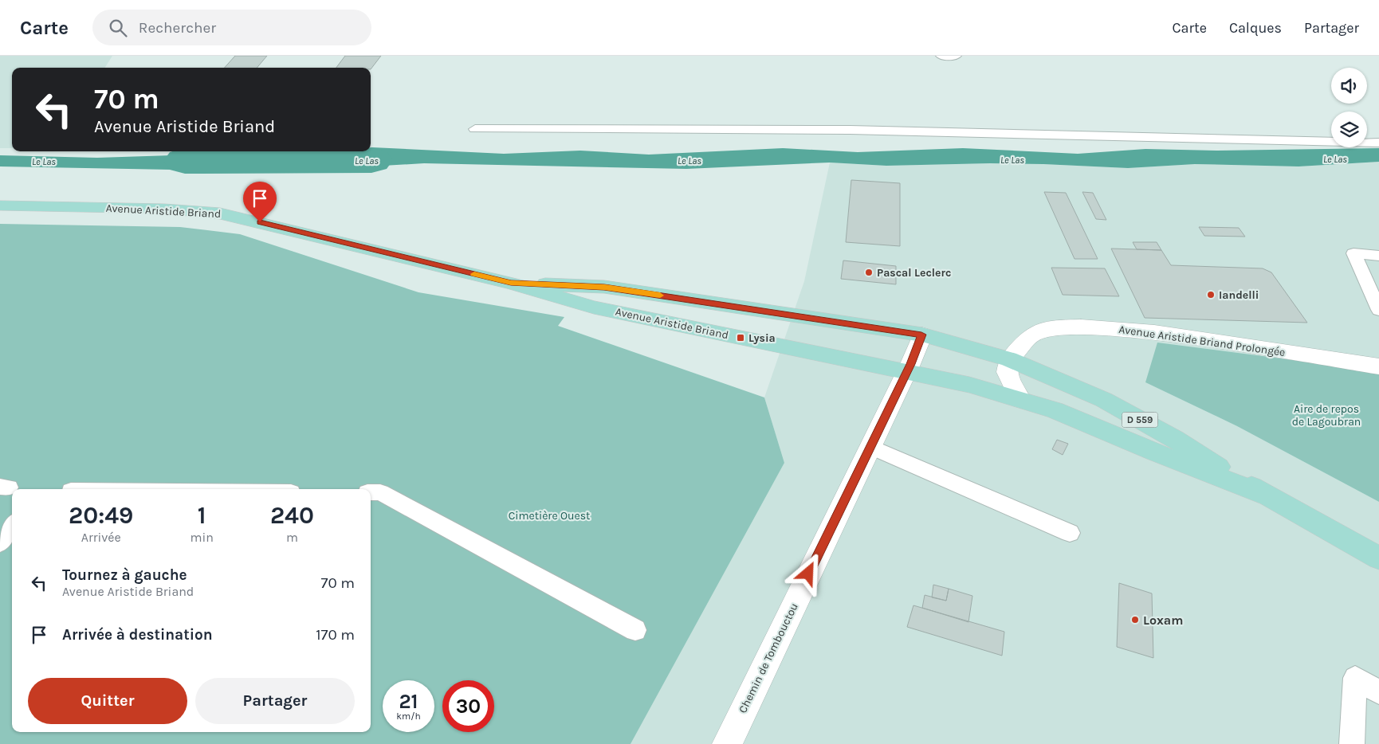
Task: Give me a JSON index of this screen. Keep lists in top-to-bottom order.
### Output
{
  "streets": {
    "main road": ["Avenue Aristide Briand", "D 559"],
    "street": ["Avenue Aristide Briand Prolongée", "Chemin de Tombouctou"]
  },
  "crossings": [
    ["Avenue Aristide Briand", "Avenue Aristide Briand Prolongée"],
    ["Avenue Aristide Briand", "D 559"],
    ["Avenue Aristide Briand", "Chemin de Tombouctou"],
    ["Avenue Aristide Briand Prolongée", "D 559"]
  ],
  "water": ["Le Las"],
  "parks": ["Aire de repos de Lagoubran", "Cimetière Ouest"],
  "places": {
    "other": ["Pascal Leclerc", "Iandelli", "Loxam"],
    "transit": ["Lysia"]
  },
  "page": {
    "header": "Carte",
    "search": "Rechercher",
    "nav": ["Carte", "Calques", "Partager"],
    "turn": ["70 m", "Avenue Aristide Briand"],
    "eta": [
      "20:49",
      "Arrivée",
      "1",
      "min",
      "240",
      "m"
    ],
    "list": [
      {
        "name": "Tournez à gauche",
        "note": "Avenue Aristide Briand",
        "value": "70 m"
      },
      {
        "name": "Arrivée à destination",
        "value": "170 m"
      }
    ],
    "buttons": ["Quitter", "Partager"],
    "speed": "21 km/h",
    "limit": "30"
  }
}
